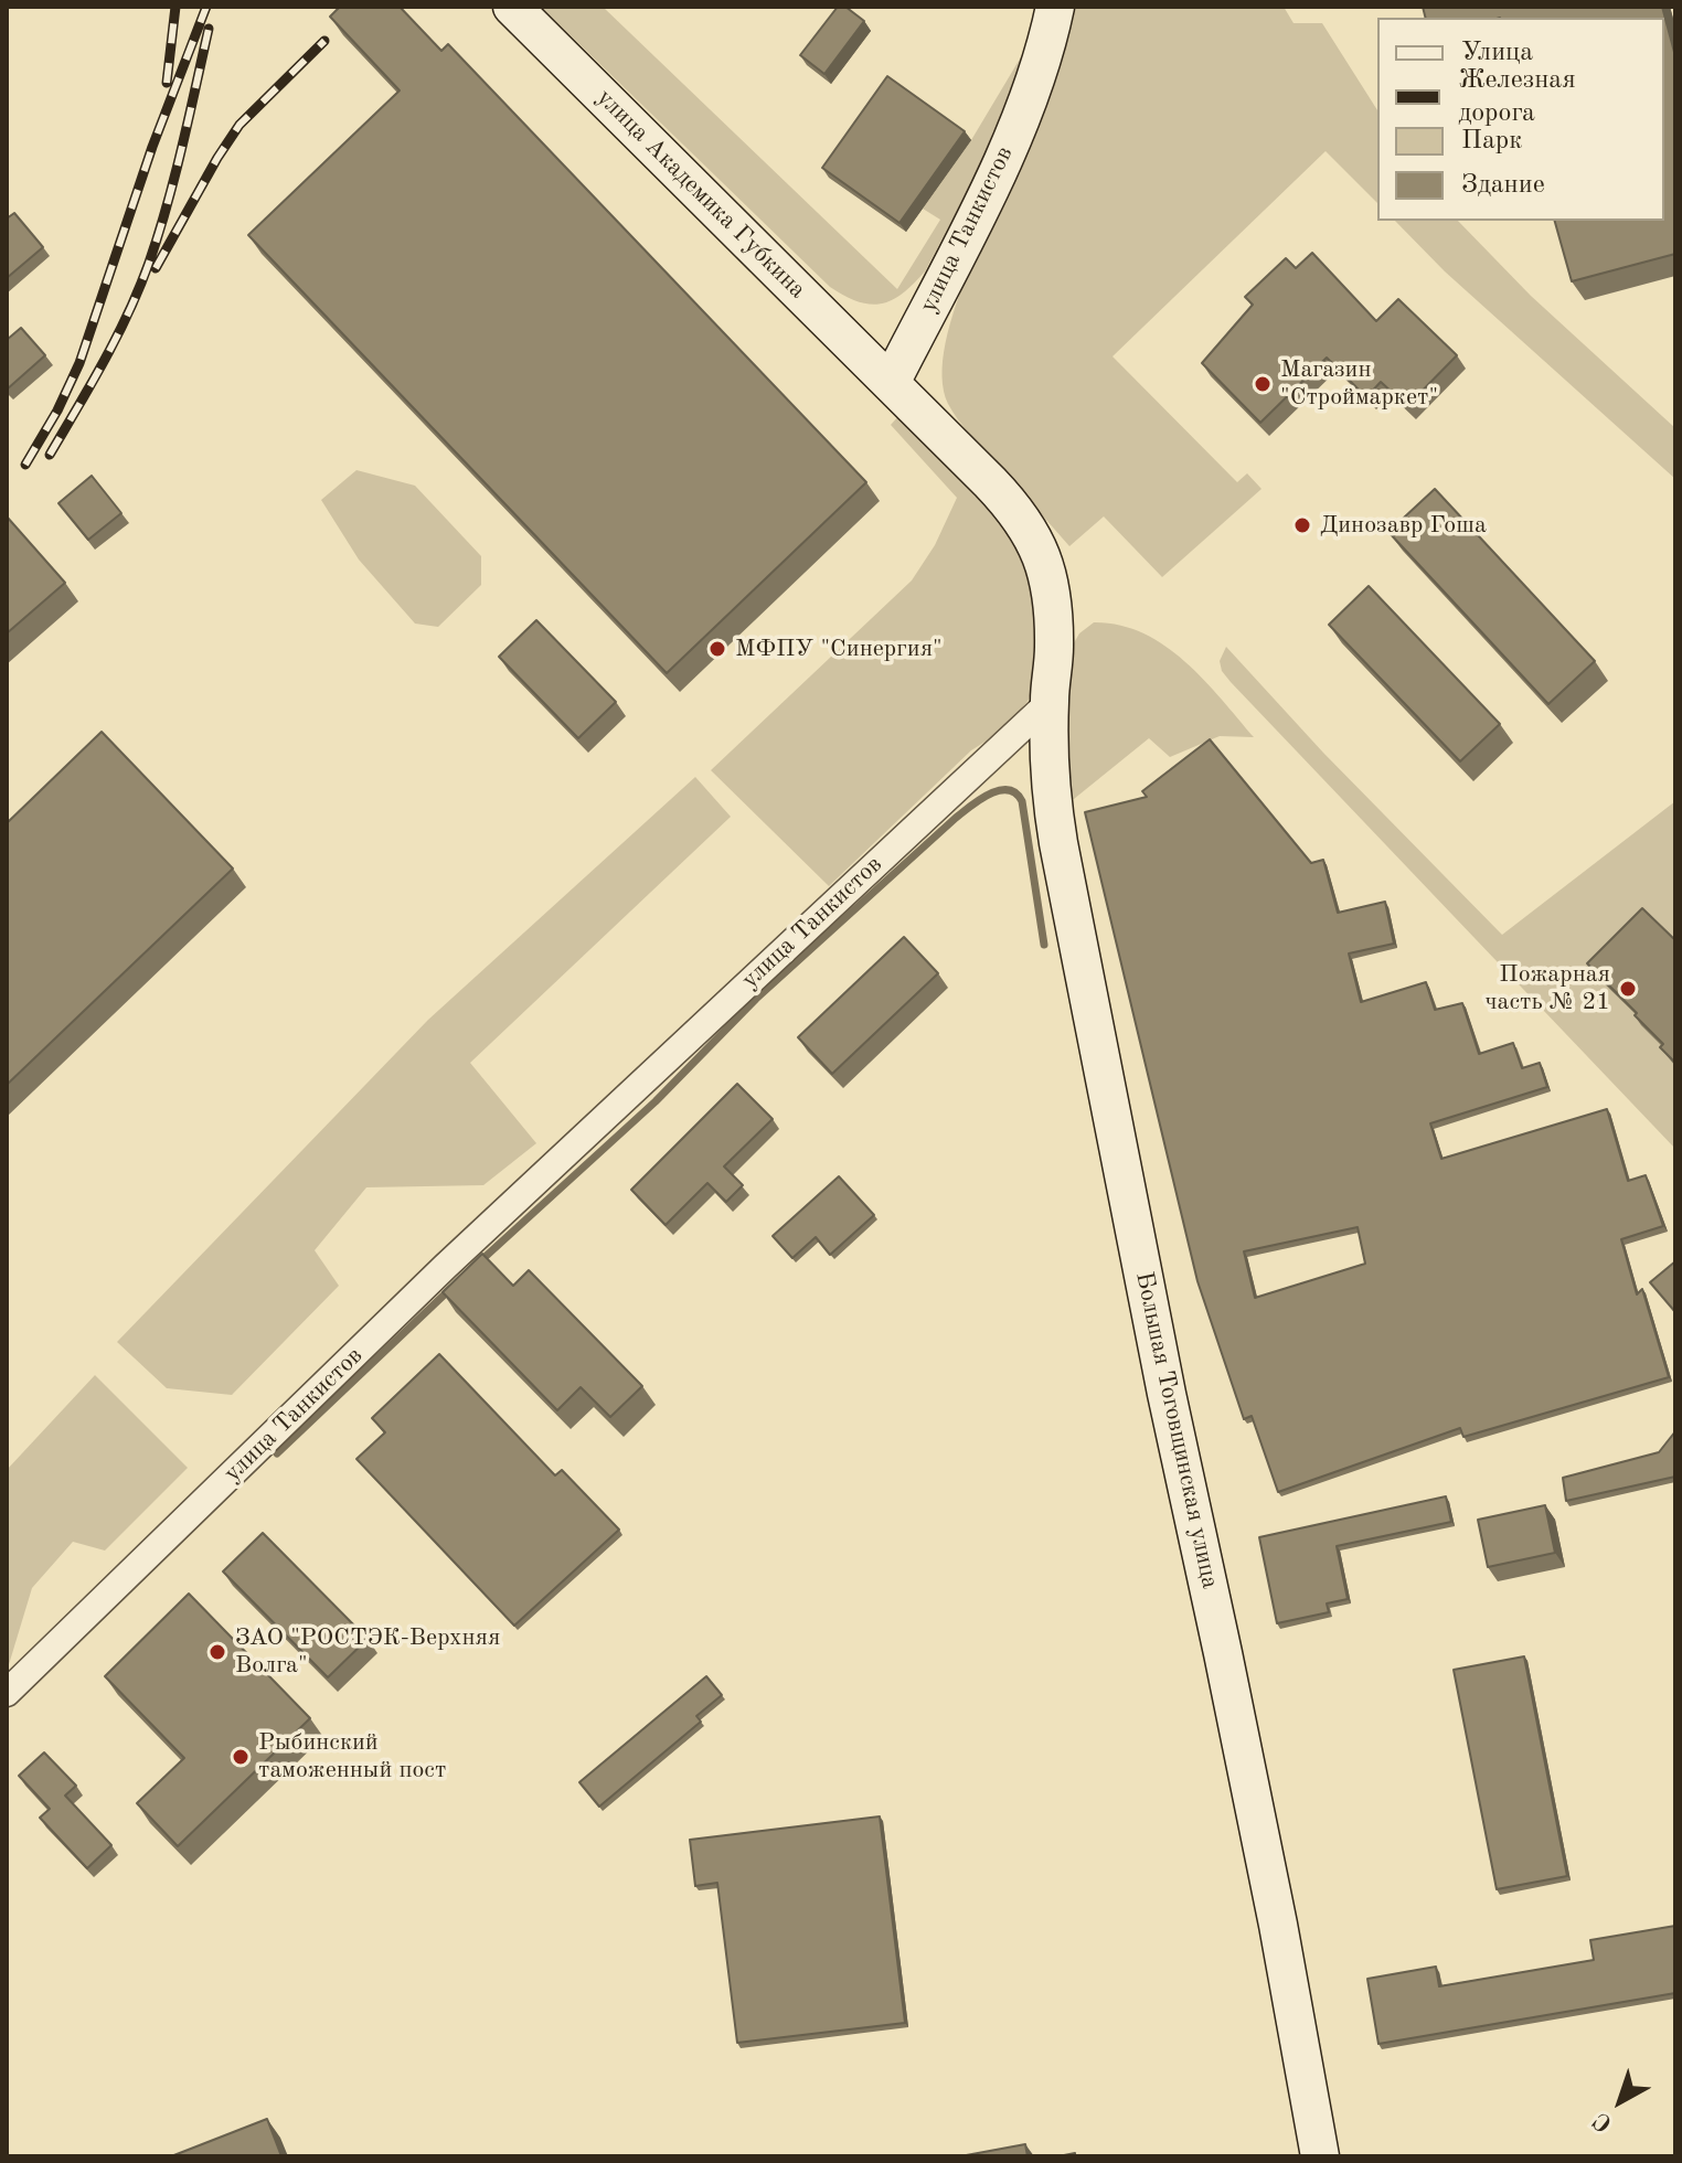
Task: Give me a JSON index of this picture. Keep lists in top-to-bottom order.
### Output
{
  "streets": {
    "street": ["улица Академика Губкина", "улица Танкистов", "Большая Тоговщинская улица"]
  },
  "crossings": [
    ["улица Академика Губкина", "улица Танкистов"],
    ["улица Танкистов", "Большая Тоговщинская улица"]
  ],
  "places": [
    "Магазин \"Строймаркет\"",
    "Динозавр Гоша",
    "МФПУ \"Синергия\"",
    "Пожарная часть № 21",
    "ЗАО \"РОСТЭК-Верхняя Волга\"",
    "Рыбинский таможенный пост"
  ],
  "legend": [
    "Улица",
    "Железная дорога",
    "Парк",
    "Здание"
  ],
  "north": "bottom left"
}
